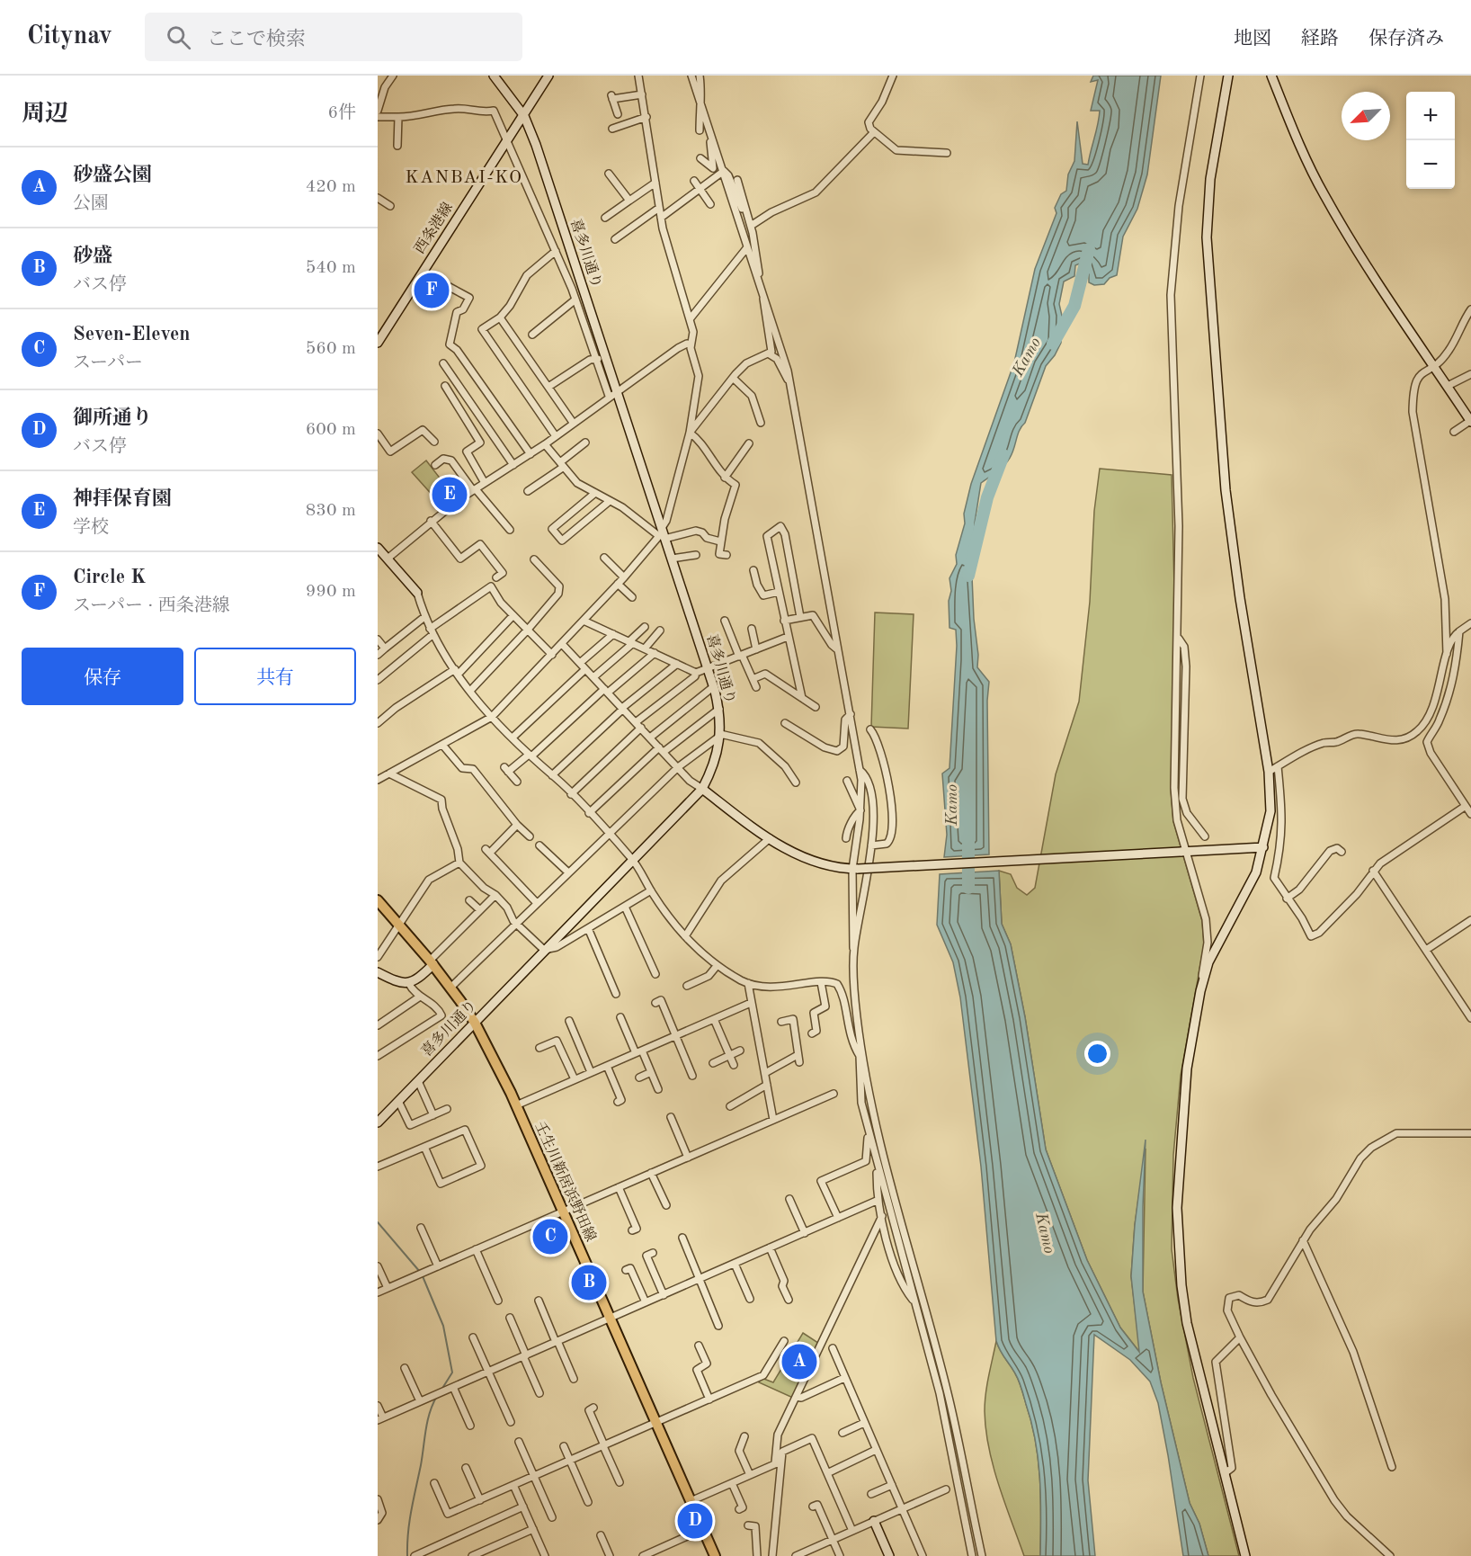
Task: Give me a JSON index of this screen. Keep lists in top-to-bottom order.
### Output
{
  "streets": {
    "main road": ["壬生川新居浜野田線"],
    "street": ["西条港線", "喜多川通り"]
  },
  "crossings": [
    ["西条港線", "喜多川通り"],
    ["喜多川通り", "壬生川新居浜野田線"]
  ],
  "districts": ["KANBAI-KO"],
  "water": ["Kamo"],
  "north": "bottom left",
  "page": {
    "header": "Citynav",
    "search": "ここで検索",
    "nav": ["地図", "経路", "保存済み"],
    "heading": ["周辺", "6件"],
    "map_buttons": ["+", "−"],
    "list": [
      {
        "mark": "A",
        "name": "砂盛公園",
        "note": "公園",
        "value": "420 m"
      },
      {
        "mark": "B",
        "name": "砂盛",
        "note": "バス停",
        "value": "540 m"
      },
      {
        "mark": "C",
        "name": "Seven-Eleven",
        "note": "スーパー",
        "value": "560 m"
      },
      {
        "mark": "D",
        "name": "御所通り",
        "note": "バス停",
        "value": "600 m"
      },
      {
        "mark": "E",
        "name": "神拝保育園",
        "note": "学校",
        "value": "830 m"
      },
      {
        "mark": "F",
        "name": "Circle K",
        "note": "スーパー · 西条港線",
        "value": "990 m"
      }
    ],
    "pins": [
      "F",
      "E",
      "C",
      "B",
      "A",
      "D"
    ],
    "buttons": ["保存", "共有"]
  }
}
